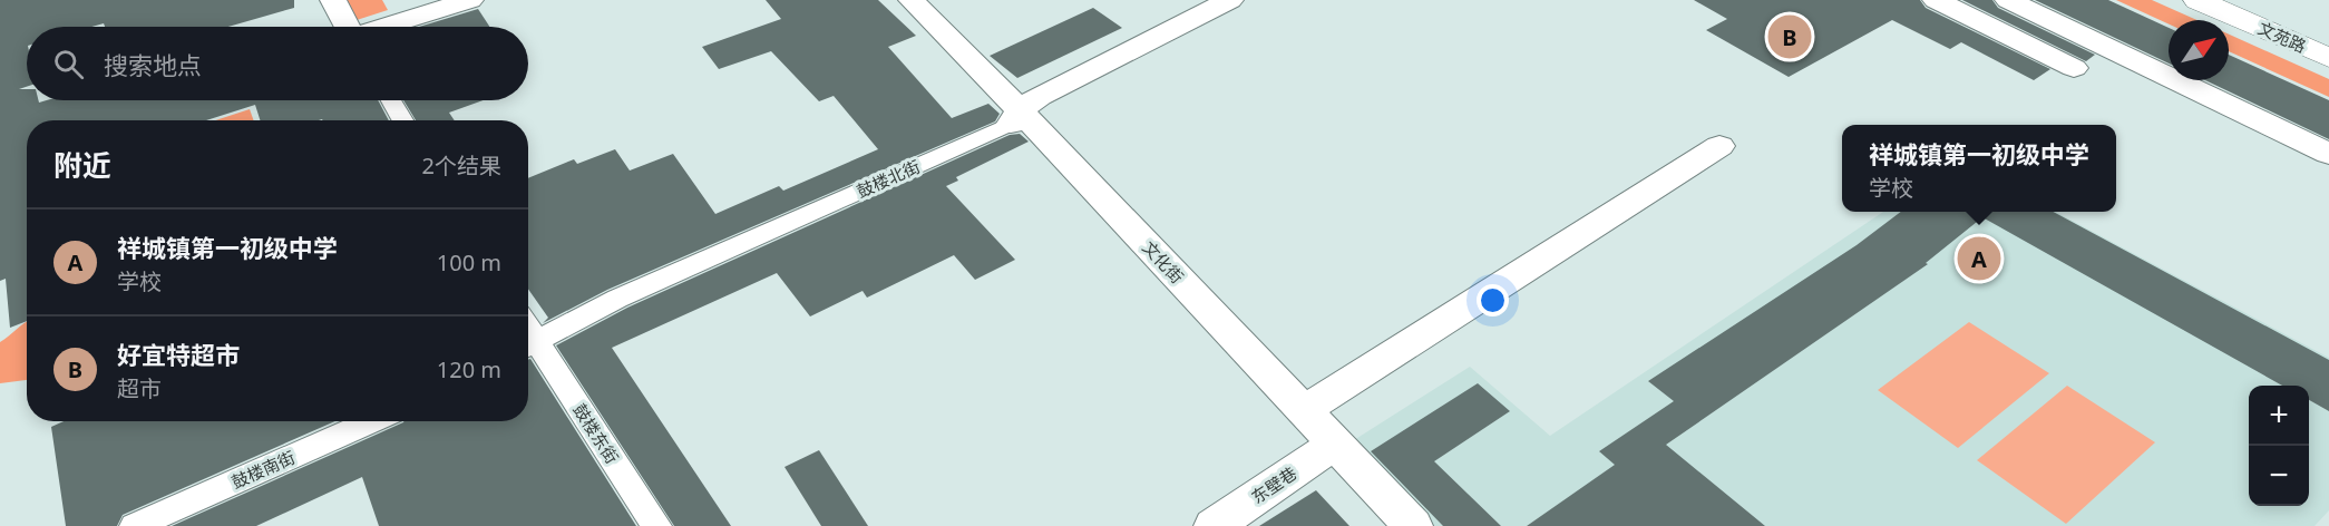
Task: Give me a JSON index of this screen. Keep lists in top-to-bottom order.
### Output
{
  "streets": {
    "main road": ["文苑路"],
    "street": [
      "鼓楼北街",
      "文化街",
      "鼓楼东街",
      "鼓楼南街",
      "东壁巷"
    ]
  },
  "crossings": [
    ["鼓楼北街", "文化街"],
    ["鼓楼北街", "鼓楼东街"],
    ["文化街", "东壁巷"]
  ],
  "north": "top right",
  "page": {
    "pins": ["B", "A"],
    "search": "搜索地点",
    "heading": ["附近", "2个结果"],
    "popup": ["祥城镇第一初级中学", "学校"],
    "list": [
      {
        "mark": "A",
        "name": "祥城镇第一初级中学",
        "note": "学校",
        "value": "100 m"
      },
      {
        "mark": "B",
        "name": "好宜特超市",
        "note": "超市",
        "value": "120 m"
      }
    ],
    "map_buttons": ["+", "−"]
  }
}
